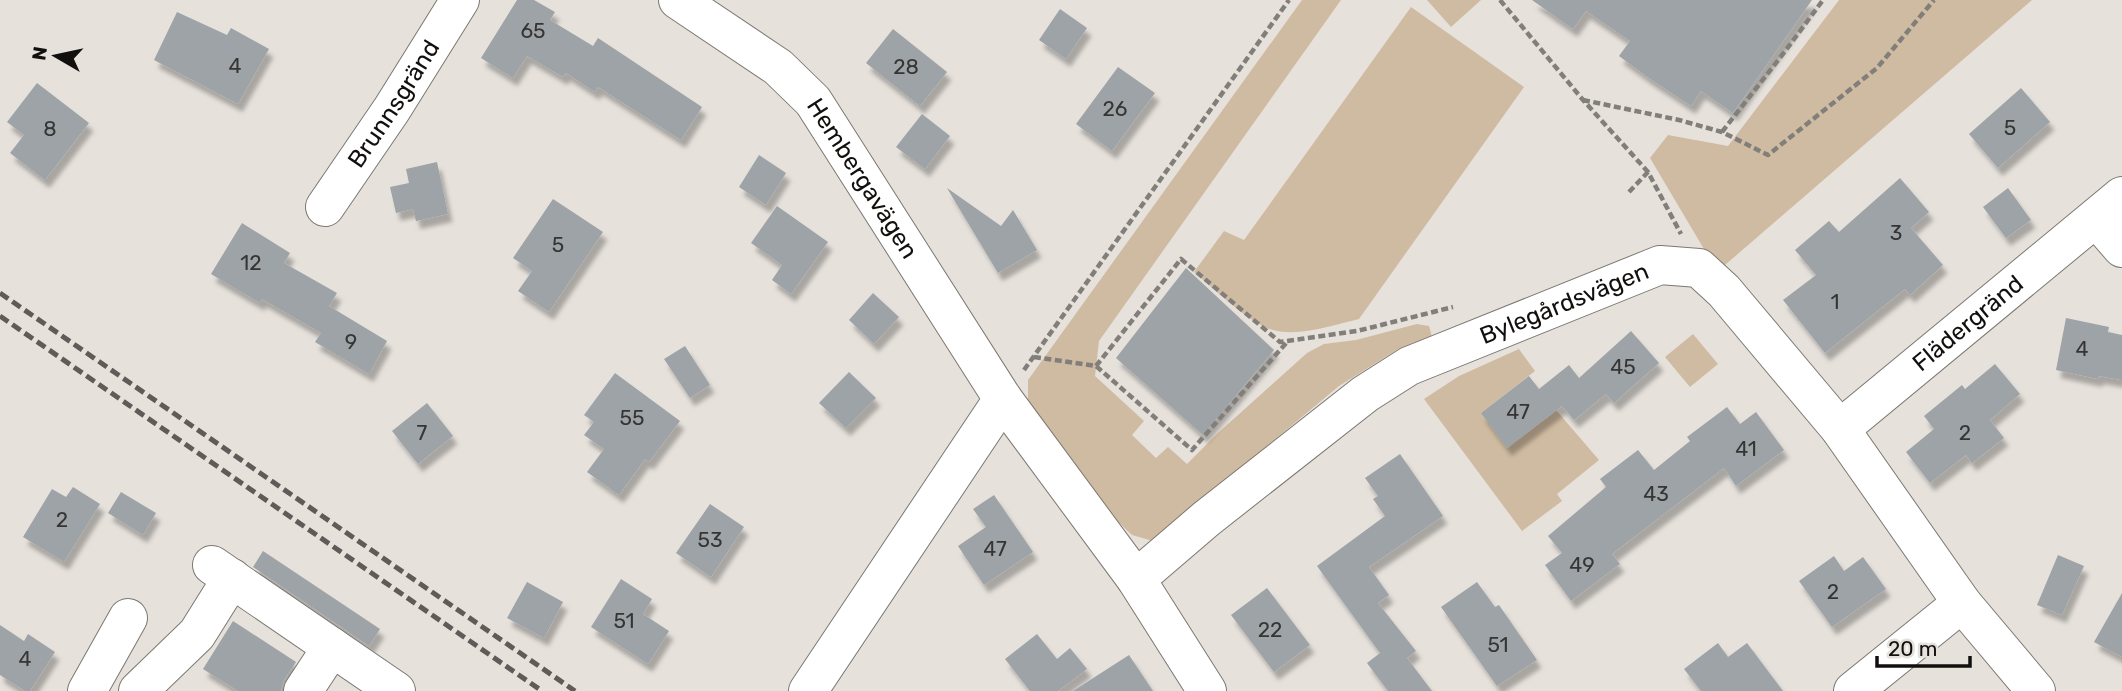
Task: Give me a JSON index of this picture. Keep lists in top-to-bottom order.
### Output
{
  "streets": {
    "street": [
      "Brunnsgränd",
      "Hembergavägen",
      "Bylegårdsvägen",
      "Flädergränd"
    ]
  },
  "crossings": [
    ["Hembergavägen", "Bylegårdsvägen"]
  ],
  "house_numbers": [
    "65",
    "4",
    "28",
    "26",
    "5",
    "8",
    "3",
    "5",
    "12",
    "1",
    "9",
    "4",
    "45",
    "47",
    "55",
    "7",
    "2",
    "41",
    "43",
    "2",
    "53",
    "47",
    "49",
    "2",
    "51",
    "22",
    "51",
    "4"
  ],
  "scale_bar": "20 m",
  "north": "left"
}
